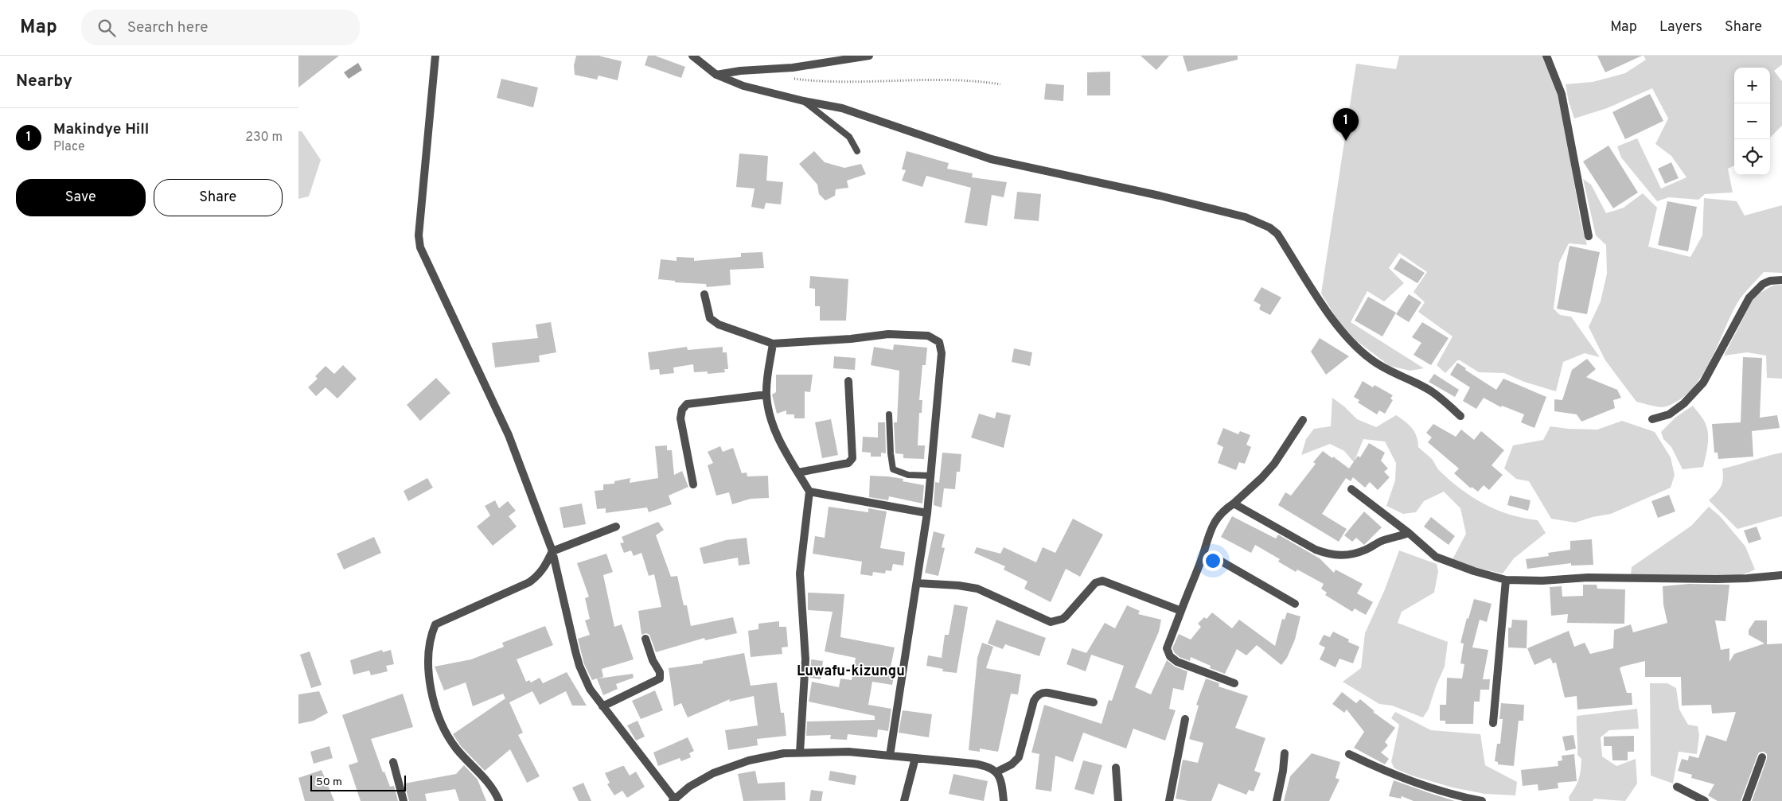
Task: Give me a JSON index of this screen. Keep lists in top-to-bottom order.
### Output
{
  "districts": ["Luwafu-kizungu"],
  "scale_bar": "50 m",
  "page": {
    "header": "Map",
    "search": "Search here",
    "nav": ["Map", "Layers", "Share"],
    "heading": "Nearby",
    "map_buttons": ["+", "−"],
    "list": [
      {
        "mark": "1",
        "name": "Makindye Hill",
        "note": "Place",
        "value": "230 m"
      }
    ],
    "pins": "1",
    "buttons": ["Save", "Share"],
    "scale": "50 m"
  }
}
